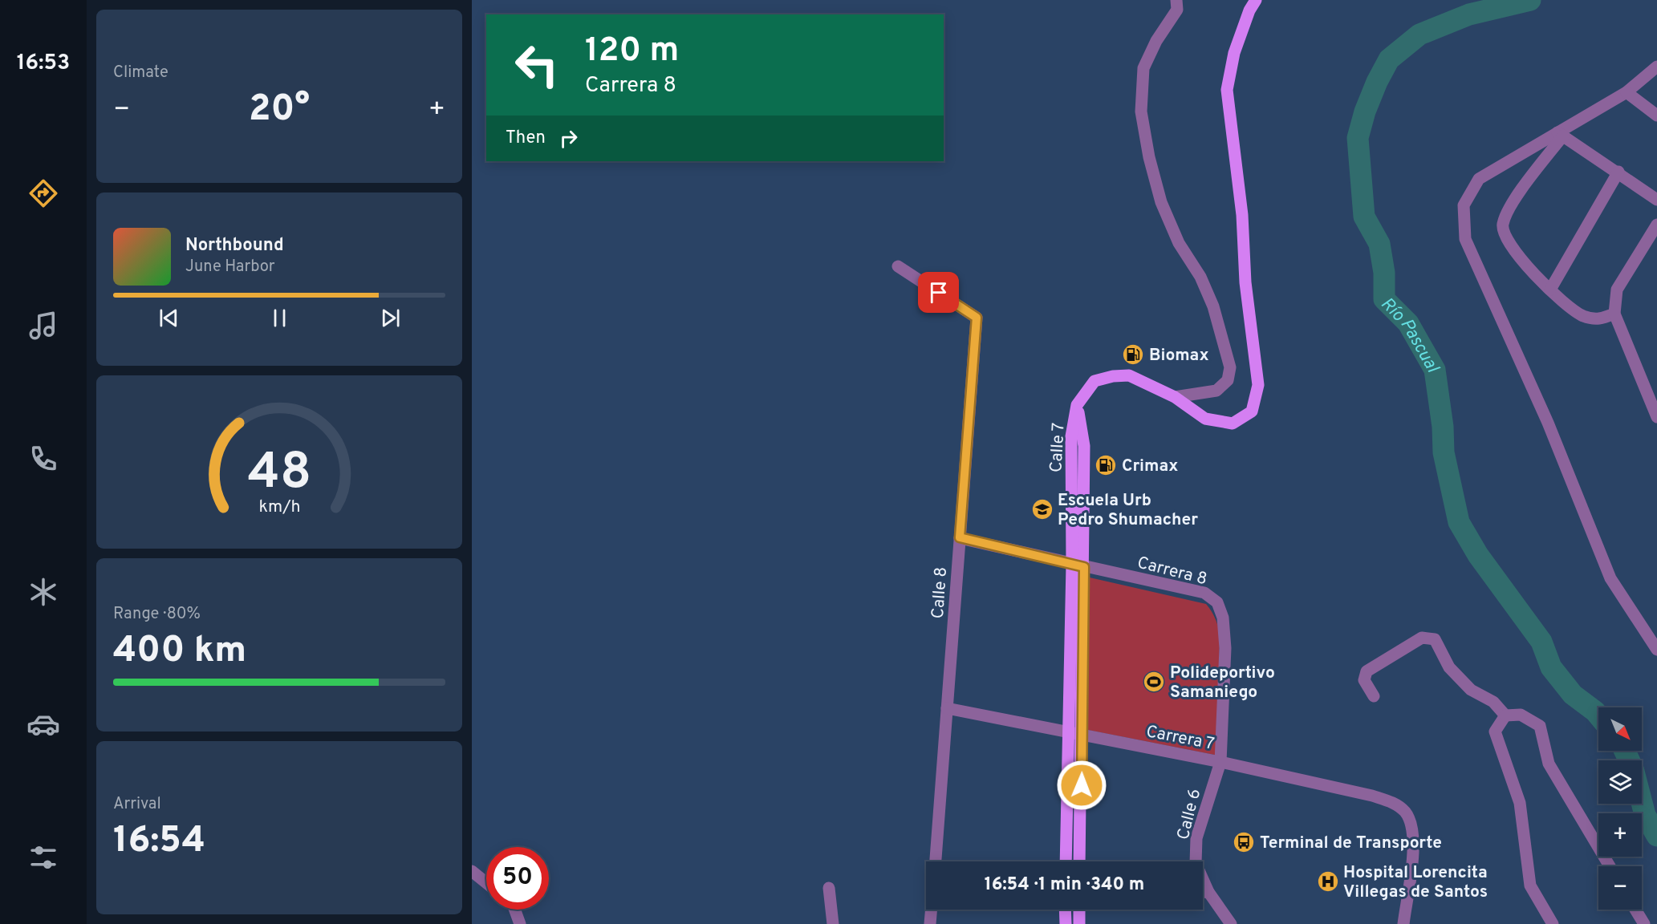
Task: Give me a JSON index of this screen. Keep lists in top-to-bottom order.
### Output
{
  "streets": {
    "main road": ["Calle 7"],
    "street": [
      "Carrera 8",
      "Calle 8",
      "Carrera 7",
      "Calle 6"
    ]
  },
  "crossings": [
    ["Calle 7", "Carrera 8"],
    ["Calle 7", "Carrera 7"],
    ["Carrera 8", "Calle 8"],
    ["Carrera 8", "Carrera 7"],
    ["Carrera 8", "Calle 6"],
    ["Calle 8", "Carrera 7"],
    ["Carrera 7", "Calle 6"]
  ],
  "water": ["Río Pascual"],
  "places": {
    "fuel station": ["Biomax", "Crimax"],
    "school or university": ["Escuela Urb Pedro Shumacher"],
    "sports": ["Polideportivo Samaniego"],
    "bus stop": ["Terminal de Transporte"],
    "hospital": ["Hospital Lorencita Villegas de Santos"]
  },
  "north": "bottom right",
  "page": {
    "tabs": "16:53",
    "tile": [
      "Climate",
      ["Range · 80%", "400 km"],
      ["Arrival", "16:54"]
    ],
    "turn": ["120 m", "Carrera 8"],
    "heat": ["−", "20°", "+"],
    "then": "Then",
    "song": ["Northbound", "June Harbor"],
    "map_buttons": ["+", "−"],
    "limit": "50",
    "trip": "16:54 · 1 min · 340 m",
    "gauge": ["48", "km/h"]
  }
}
